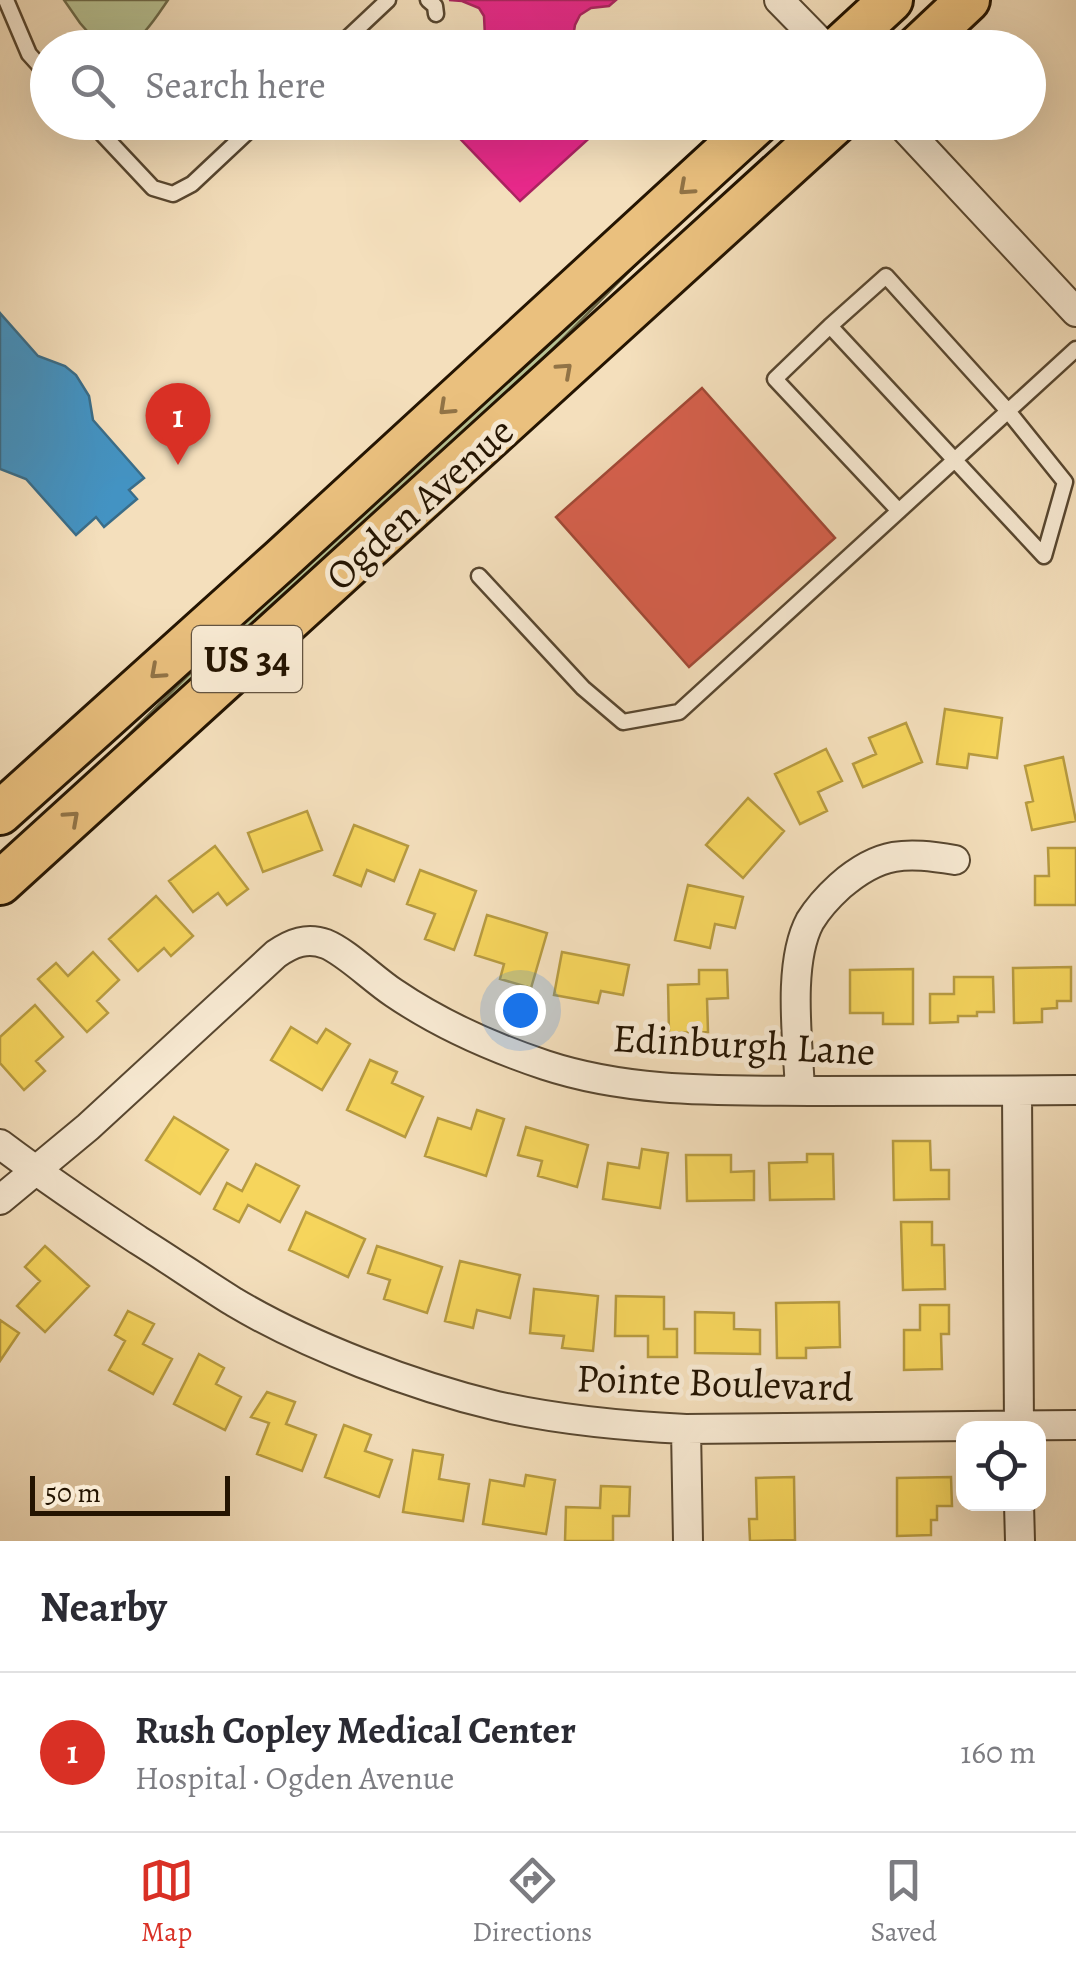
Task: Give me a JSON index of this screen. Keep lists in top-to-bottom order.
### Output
{
  "streets": {
    "main road": ["Ogden Avenue", "US 34"],
    "street": ["Edinburgh Lane", "Pointe Boulevard"]
  },
  "crossings": [
    ["Edinburgh Lane", "Pointe Boulevard"]
  ],
  "scale_bar": "50 m",
  "page": {
    "search": "Search here",
    "pins": "1",
    "scale": "50 m",
    "heading": "Nearby",
    "list": [
      {
        "mark": "1",
        "name": "Rush Copley Medical Center",
        "note": "Hospital · Ogden Avenue",
        "value": "160 m"
      }
    ],
    "nav": ["Map", "Directions", "Saved"]
  }
}
